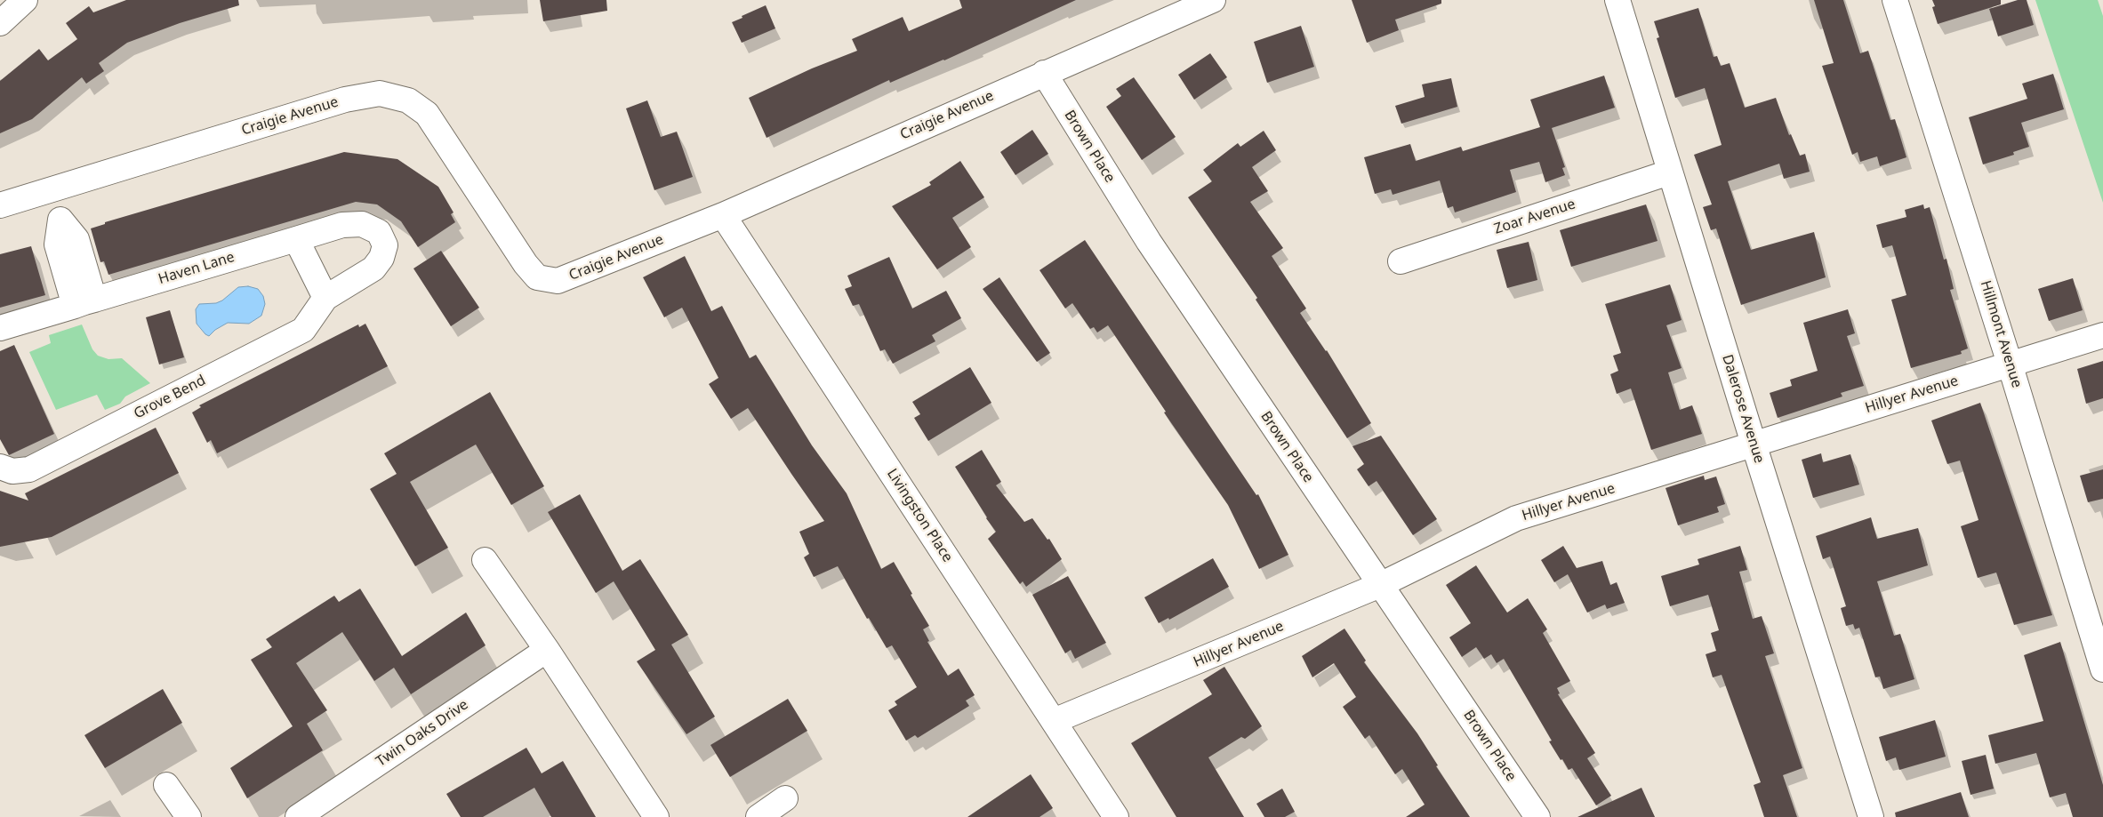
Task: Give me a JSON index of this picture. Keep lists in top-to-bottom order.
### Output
{
  "streets": {
    "street": [
      "Craigie Avenue",
      "Brown Place",
      "Zoar Avenue",
      "Haven Lane",
      "Hillmont Avenue",
      "Hillyer Avenue",
      "Grove Bend",
      "Dalerose Avenue",
      "Livingston Place",
      "Twin Oaks Drive"
    ]
  },
  "crossings": [
    ["Craigie Avenue", "Brown Place"],
    ["Craigie Avenue", "Livingston Place"],
    ["Brown Place", "Hillyer Avenue"],
    ["Zoar Avenue", "Dalerose Avenue"],
    ["Haven Lane", "Grove Bend"],
    ["Hillmont Avenue", "Hillyer Avenue"],
    ["Hillyer Avenue", "Dalerose Avenue"],
    ["Hillyer Avenue", "Livingston Place"]
  ]
}
